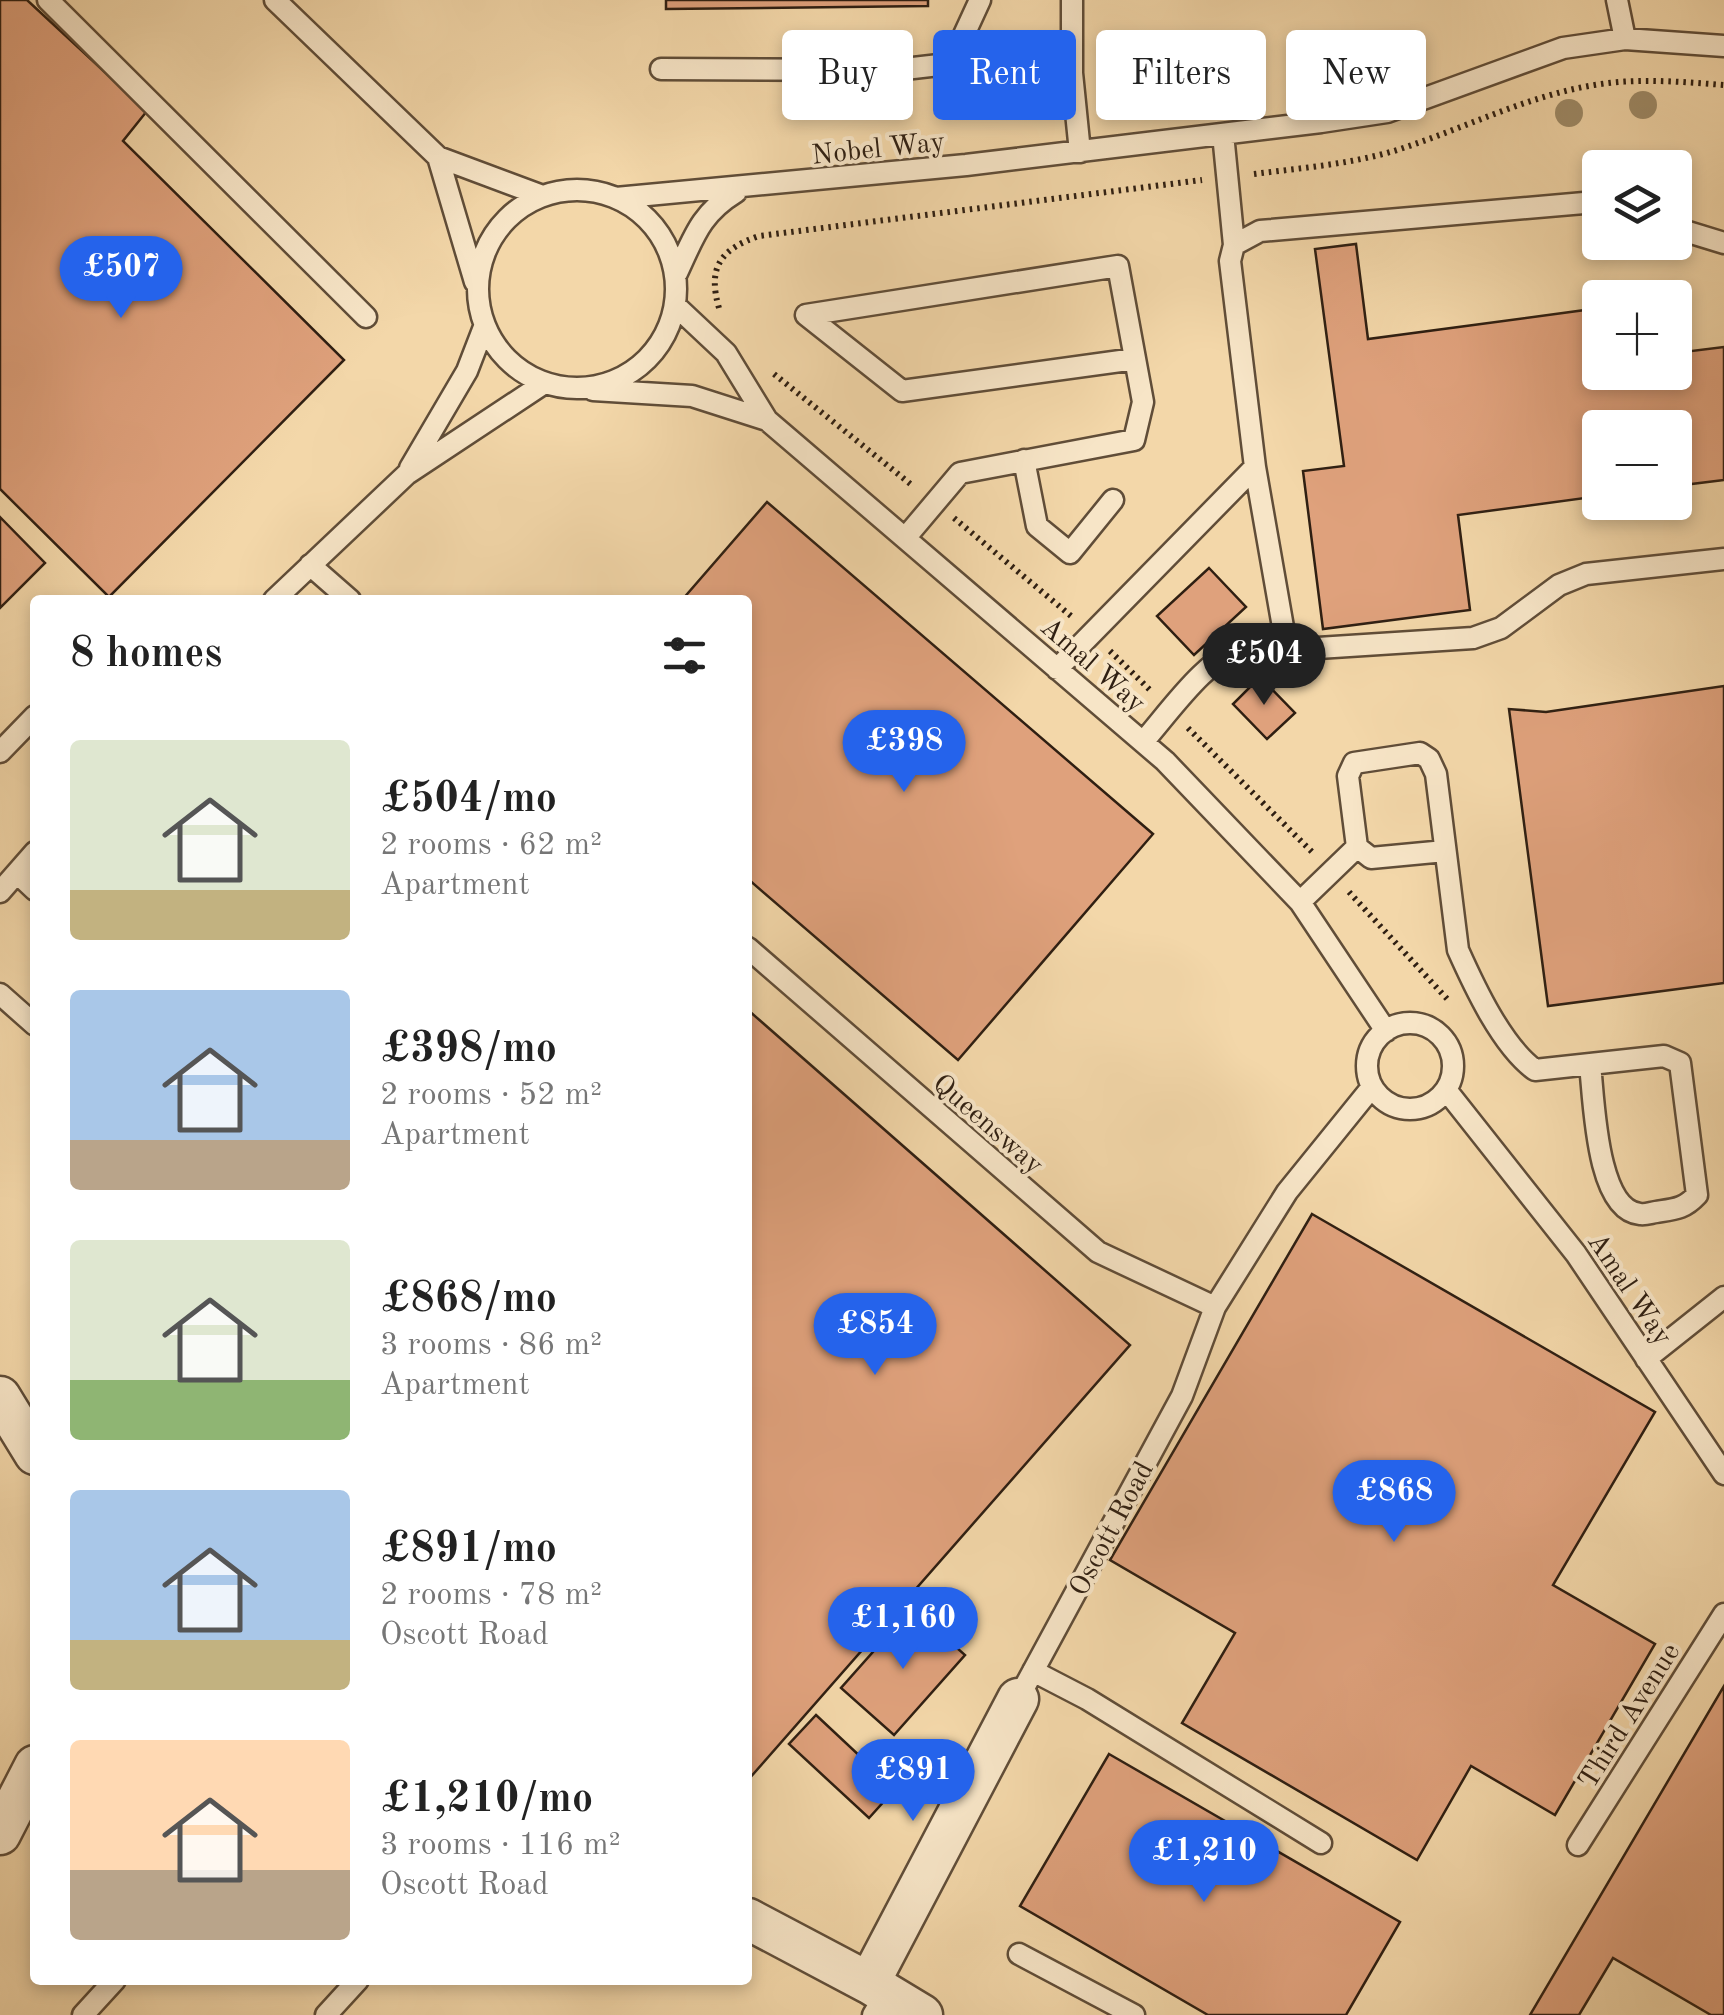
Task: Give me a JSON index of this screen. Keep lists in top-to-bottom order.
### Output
{
  "streets": {
    "street": ["Oscott Road"],
    "lane": [
      "Nobel Way",
      "Amal Way",
      "Queensway",
      "Third Avenue"
    ]
  },
  "crossings": [
    ["Nobel Way", "Amal Way"],
    ["Amal Way", "Oscott Road"],
    ["Queensway", "Oscott Road"]
  ],
  "page": {
    "chip": [
      "Buy",
      "Rent",
      "Filters",
      "New"
    ],
    "map_buttons": ["+", "−"],
    "price": [
      "£507",
      "£504",
      "£398",
      "£854",
      "£868",
      "£1,160",
      "£891",
      "£1,210"
    ],
    "heading": "8 homes",
    "list": [
      {
        "name": "£504/mo",
        "note": "2 rooms · 62 m² · Apartment"
      },
      {
        "name": "£398/mo",
        "note": "2 rooms · 52 m² · Apartment"
      },
      {
        "name": "£868/mo",
        "note": "3 rooms · 86 m² · Apartment"
      },
      {
        "name": "£891/mo",
        "note": "2 rooms · 78 m² · Oscott Road"
      },
      {
        "name": "£1,210/mo",
        "note": "3 rooms · 116 m² · Oscott Road"
      }
    ]
  }
}
